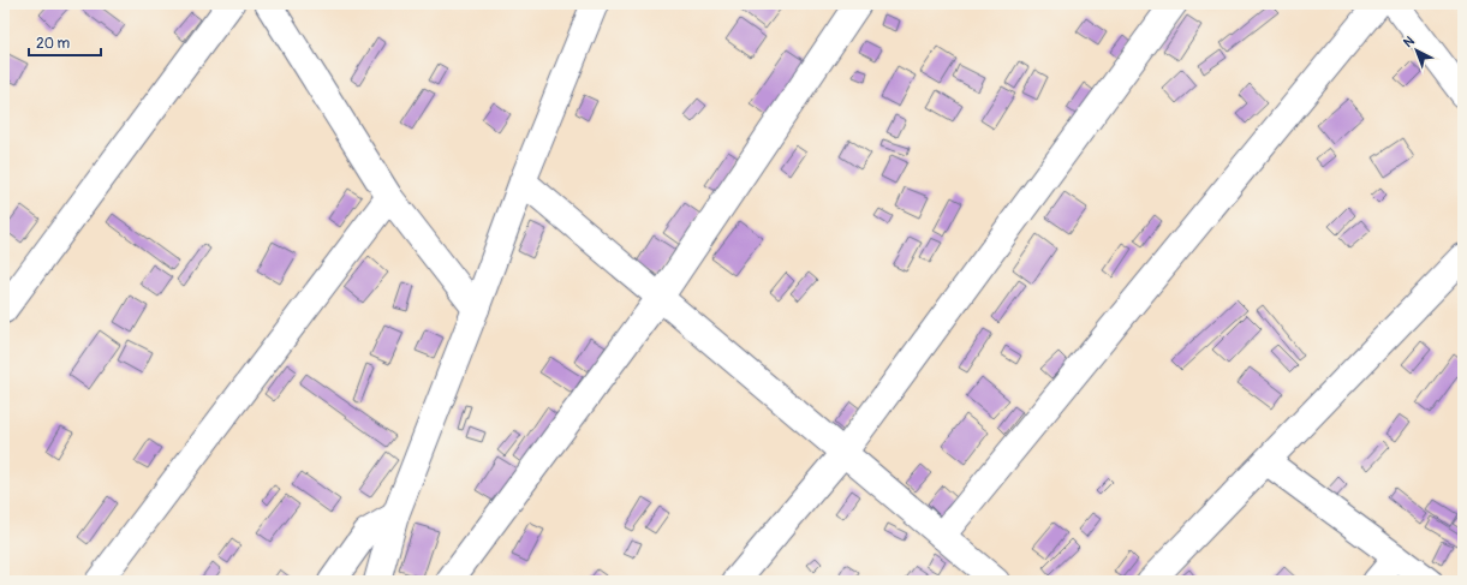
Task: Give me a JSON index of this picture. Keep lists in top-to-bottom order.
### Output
{
  "scale_bar": "20 m",
  "north": "top left"
}
